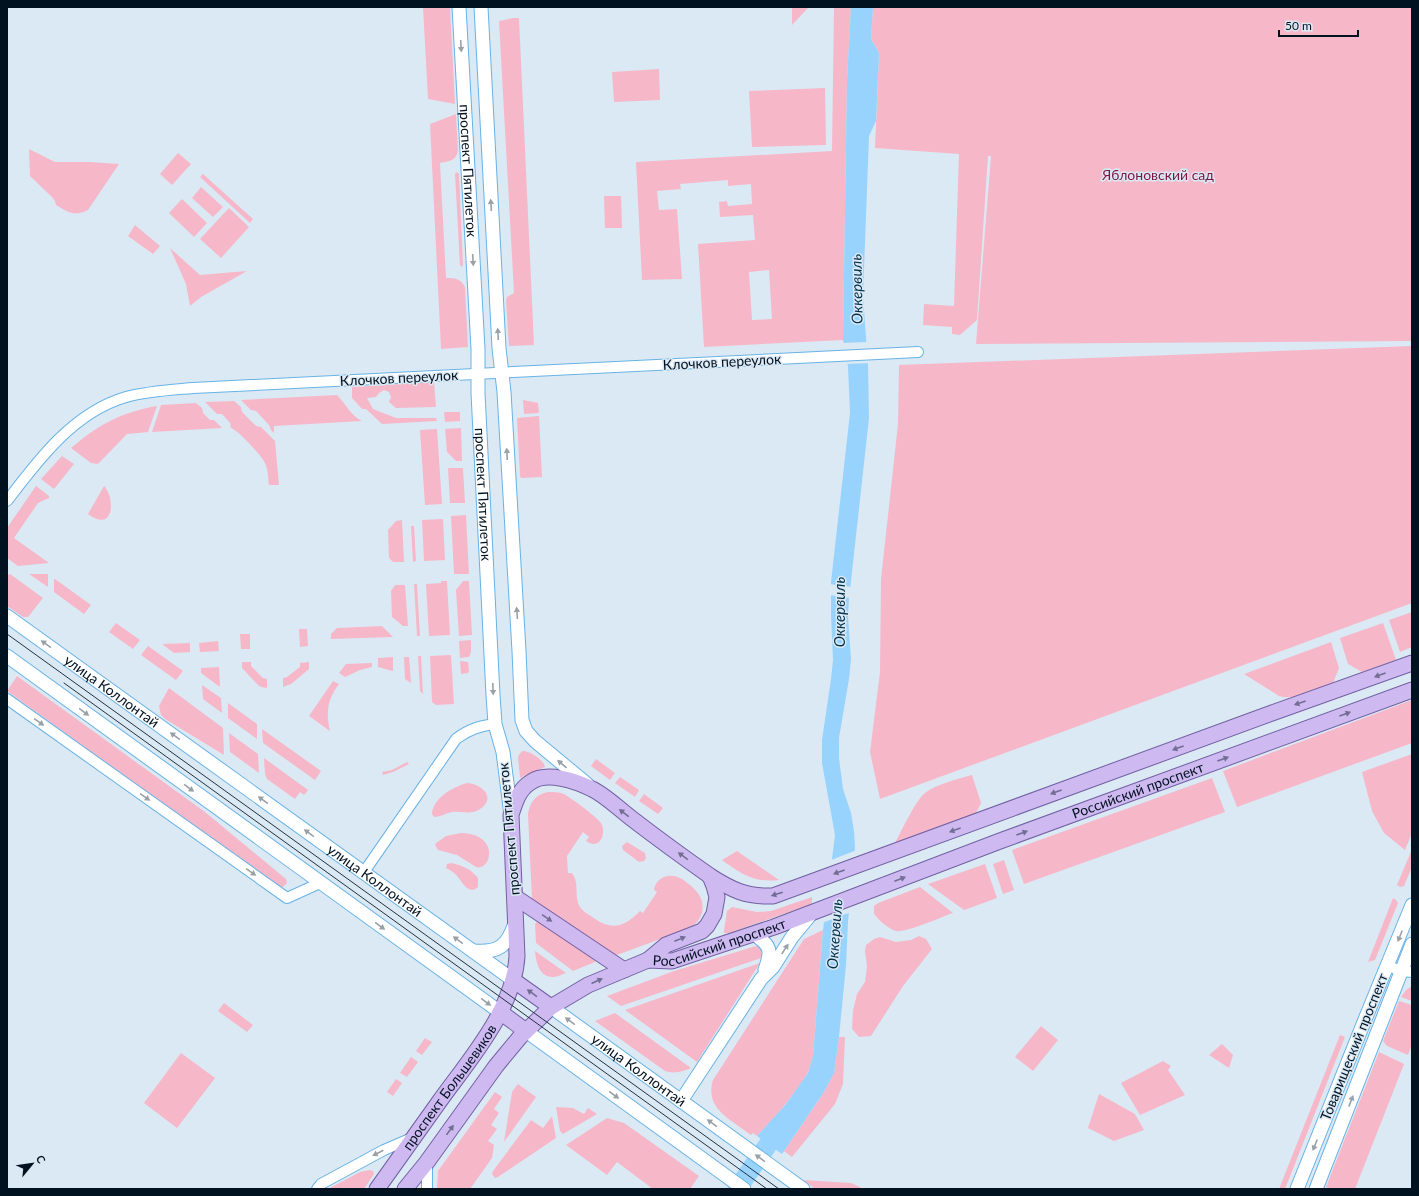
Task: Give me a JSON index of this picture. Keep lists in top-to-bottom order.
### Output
{
  "streets": {
    "main road": [
      "проспект Пятилеток",
      "улица Коллонтай",
      "Российский проспект",
      "проспект Большевиков"
    ],
    "street": ["Клочков переулок", "Товарищеский проспект"]
  },
  "crossings": [
    ["проспект Пятилеток", "Клочков переулок"],
    ["проспект Пятилеток", "улица Коллонтай"],
    ["проспект Пятилеток", "Российский проспект"],
    ["проспект Пятилеток", "проспект Большевиков"],
    ["улица Коллонтай", "Российский проспект"],
    ["улица Коллонтай", "проспект Большевиков"],
    ["Российский проспект", "проспект Большевиков"]
  ],
  "water": ["Оккервиль"],
  "parks": ["Яблоновский сад"],
  "scale_bar": "50 m",
  "north": "top right"
}
